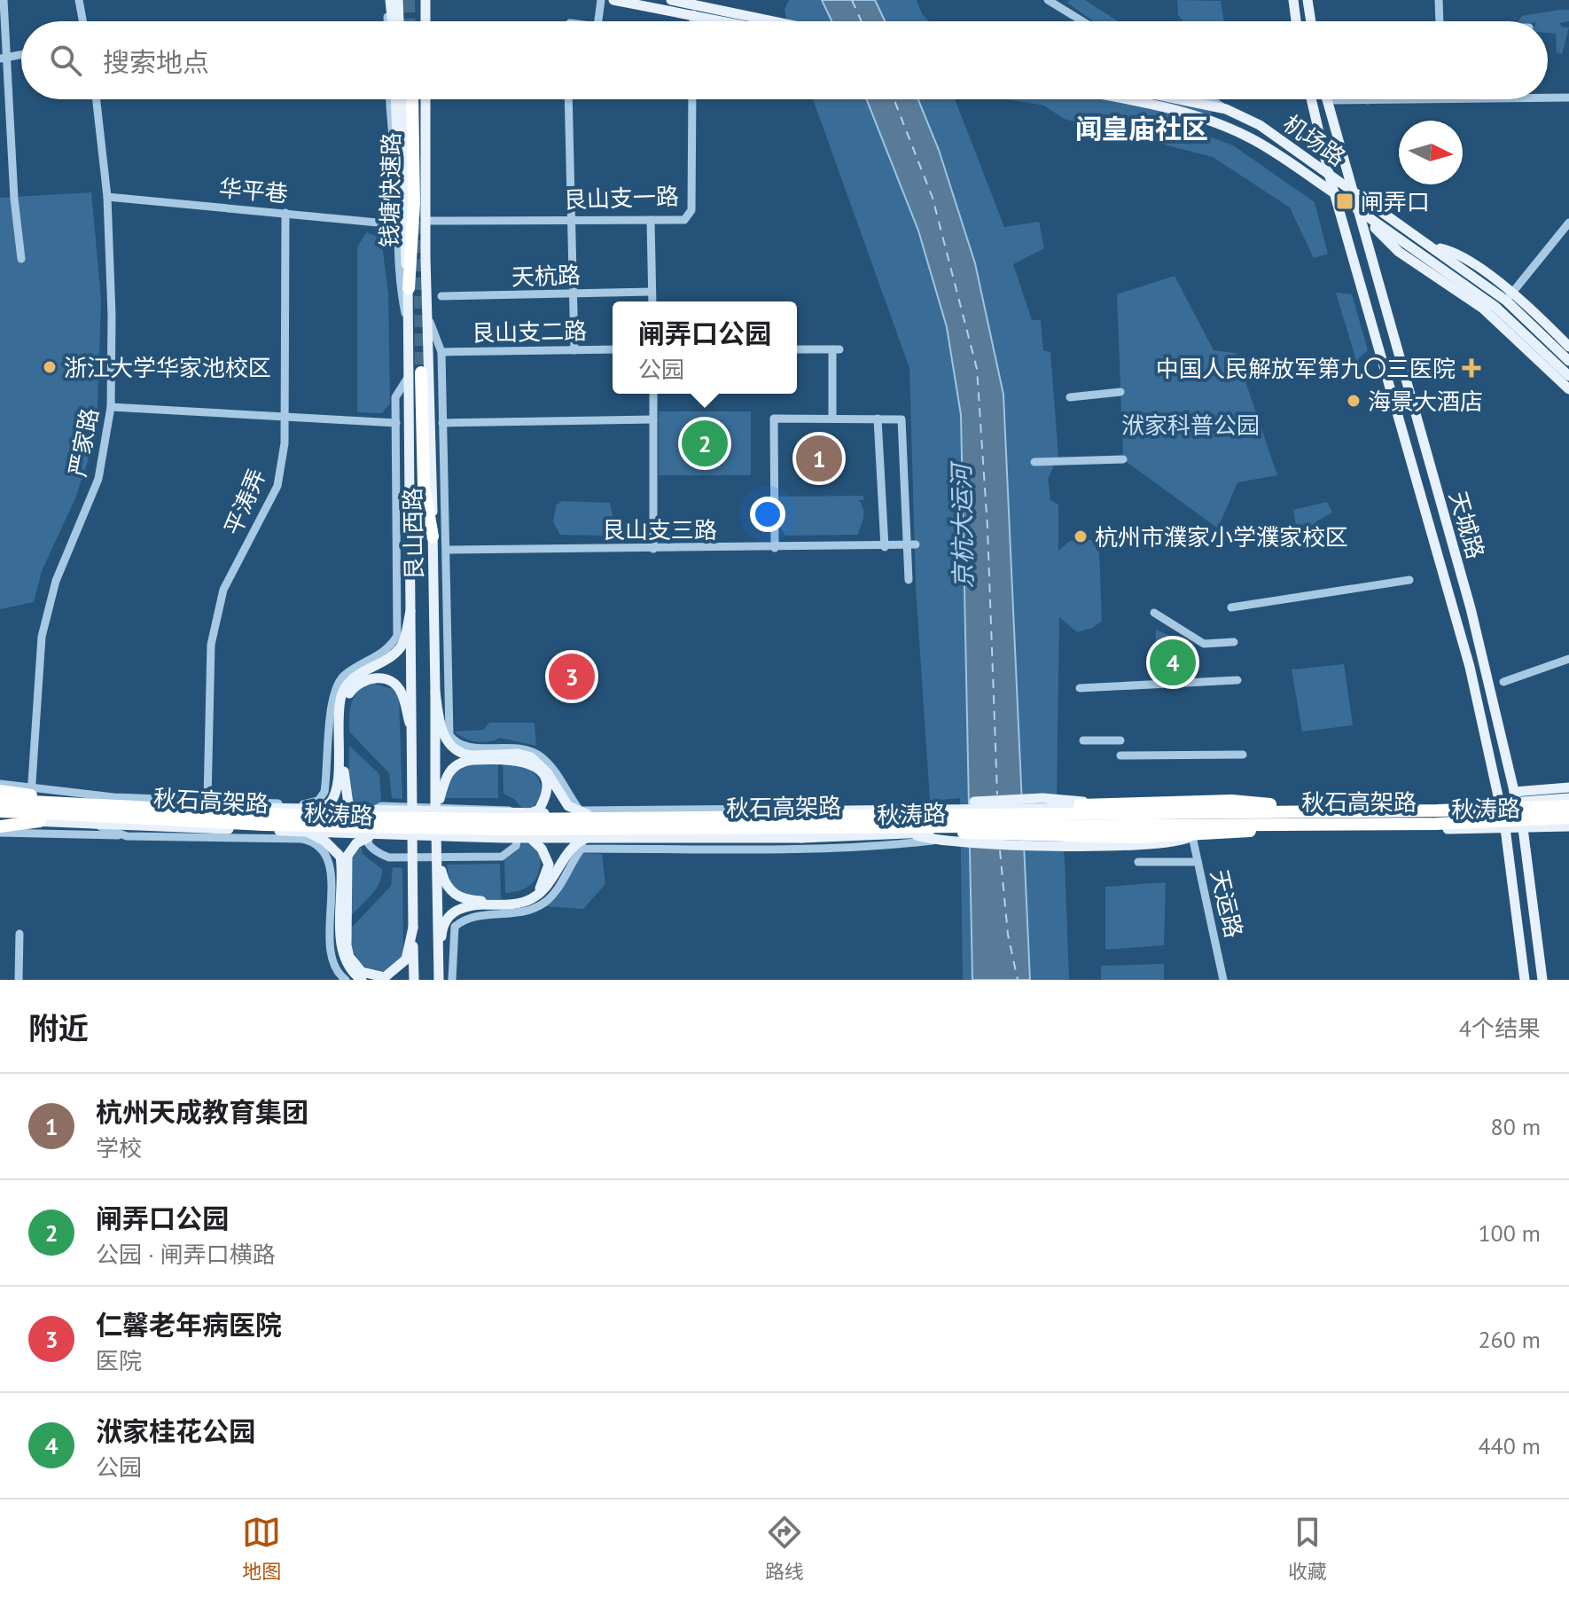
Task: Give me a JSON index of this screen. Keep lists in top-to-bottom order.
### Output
{
  "streets": {
    "highway": ["钱塘快速路", "秋石高架路"],
    "main road": [
      "机场路",
      "天城路",
      "艮山西路",
      "秋涛路"
    ],
    "street": [
      "华平巷",
      "艮山支一路",
      "天杭路",
      "艮山支二路",
      "严家路",
      "平涛弄",
      "艮山支三路",
      "天运路"
    ]
  },
  "crossings": [
    ["机场路", "天城路"],
    ["钱塘快速路", "艮山西路"],
    ["华平巷", "严家路"],
    ["华平巷", "平涛弄"],
    ["华平巷", "艮山西路"],
    ["艮山支一路", "艮山西路"],
    ["严家路", "秋涛路"],
    ["天城路", "秋涛路"]
  ],
  "districts": ["闻皇庙社区"],
  "water": ["京杭大运河"],
  "parks": ["洑家科普公园"],
  "places": {
    "transit": ["闸弄口"],
    "other": ["浙江大学华家池校区", "海景大酒店", "杭州市濮家小学濮家校区"],
    "health": ["中国人民解放军第九〇三医院"]
  },
  "north": "right",
  "page": {
    "search": "搜索地点",
    "popup": ["闸弄口公园", "公园"],
    "pins": [
      "2",
      "1",
      "4",
      "3"
    ],
    "heading": ["附近", "4个结果"],
    "list": [
      {
        "mark": "1",
        "name": "杭州天成教育集团",
        "note": "学校",
        "value": "80 m"
      },
      {
        "mark": "2",
        "name": "闸弄口公园",
        "note": "公园 · 闸弄口横路",
        "value": "100 m"
      },
      {
        "mark": "3",
        "name": "仁馨老年病医院",
        "note": "医院",
        "value": "260 m"
      },
      {
        "mark": "4",
        "name": "洑家桂花公园",
        "note": "公园",
        "value": "440 m"
      }
    ],
    "nav": ["地图", "路线", "收藏"]
  }
}
